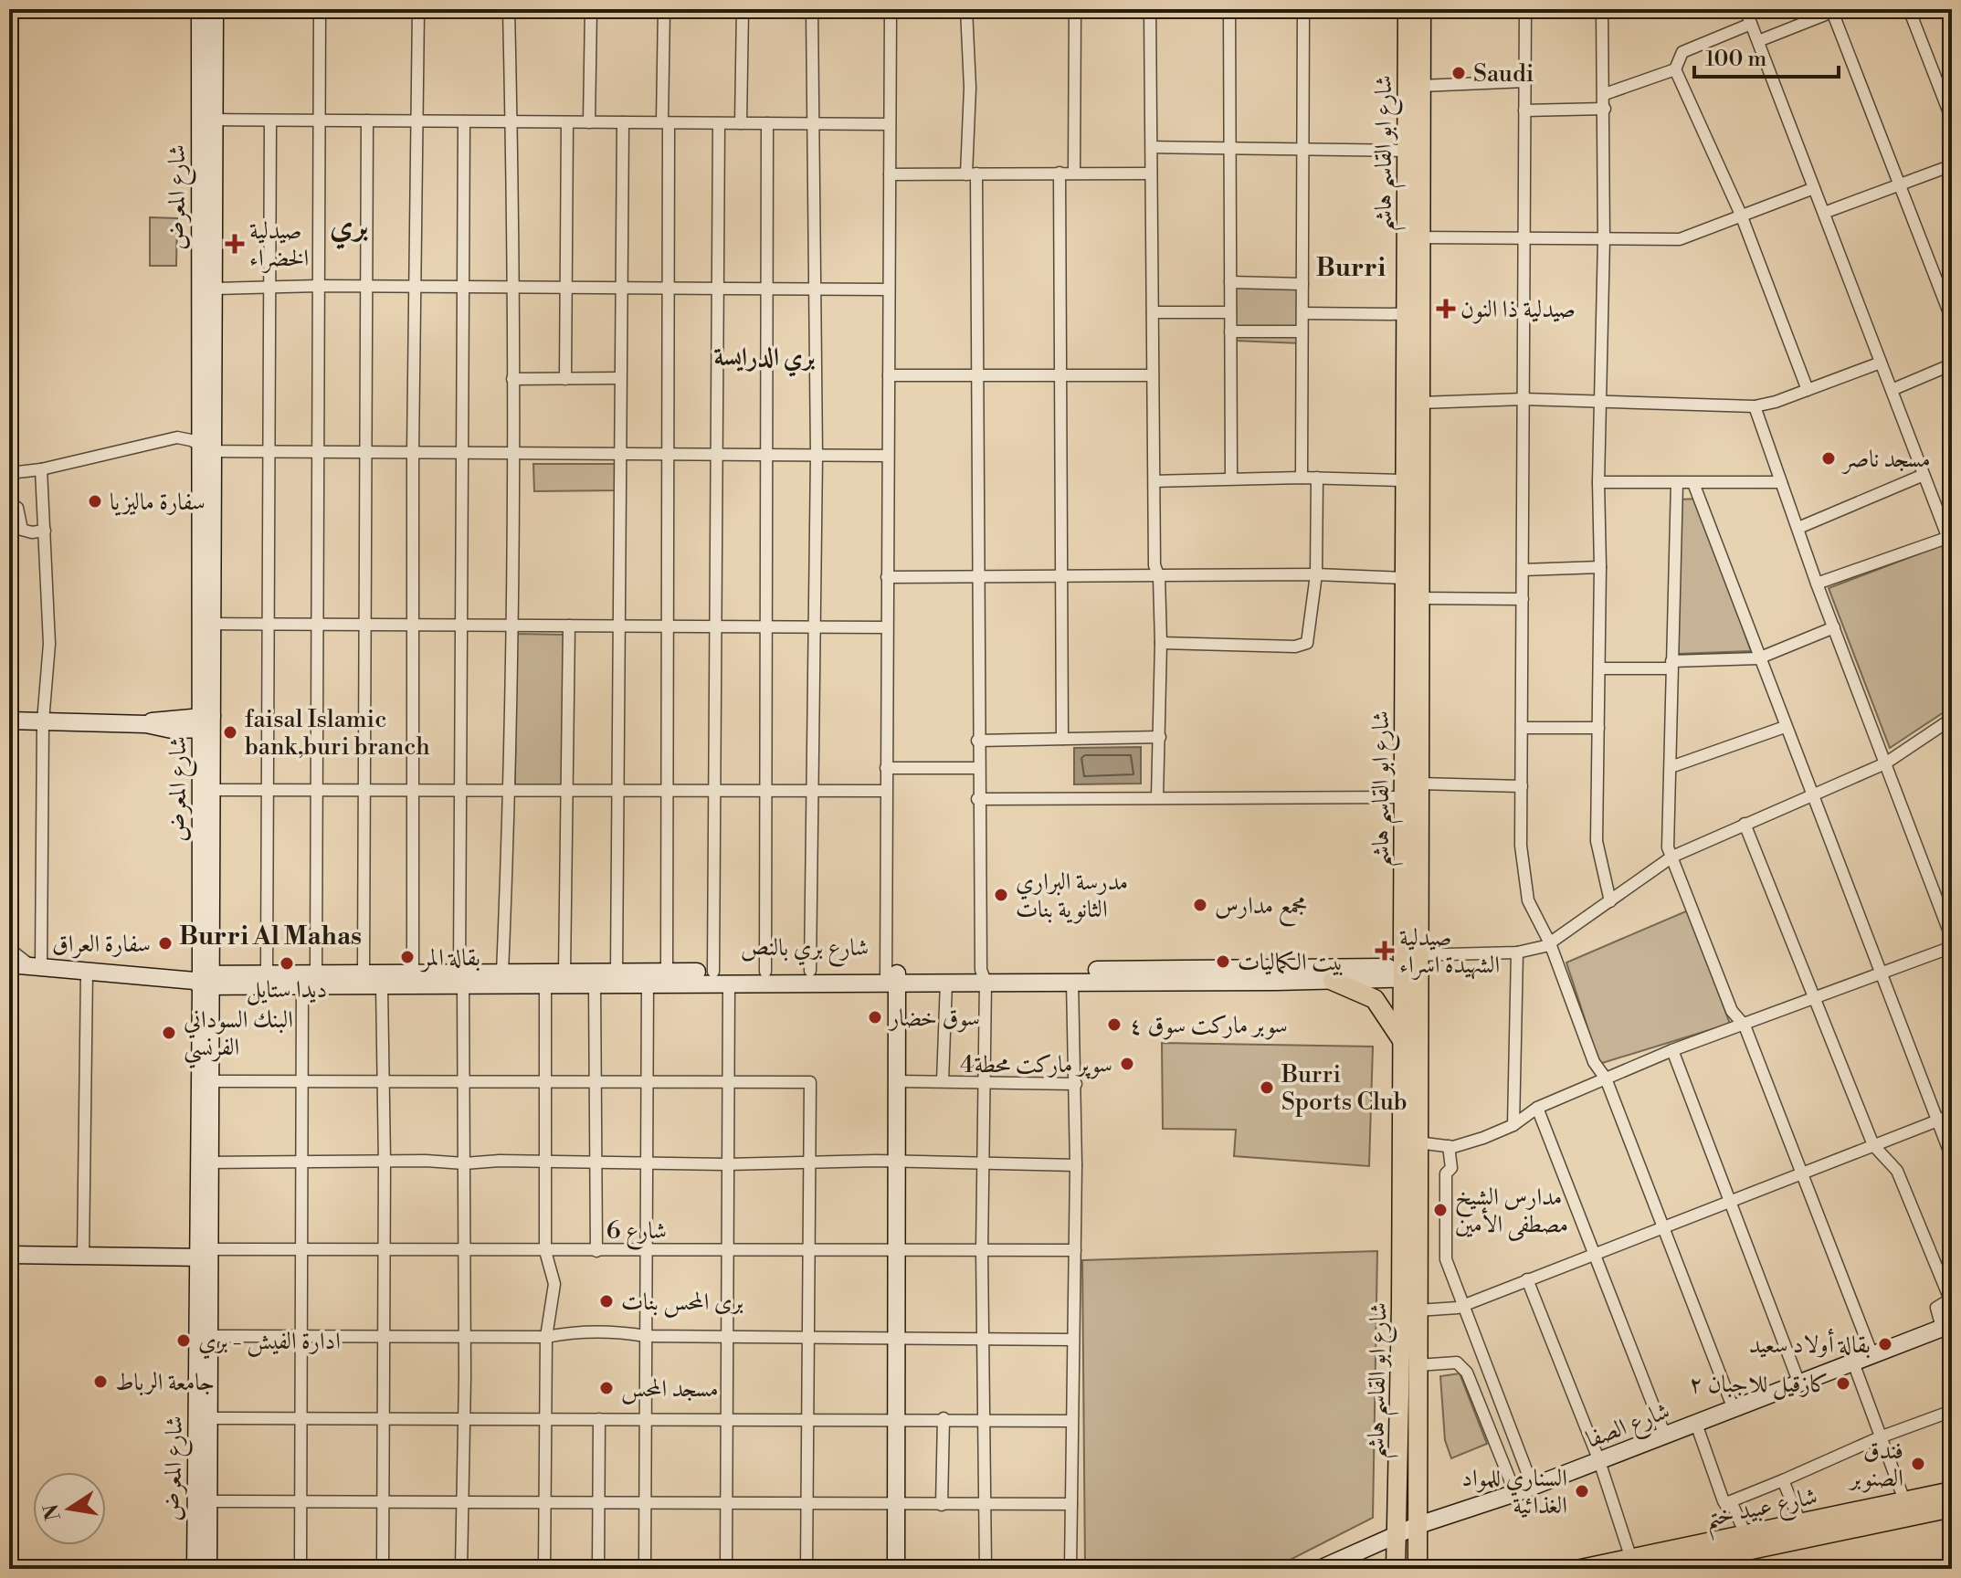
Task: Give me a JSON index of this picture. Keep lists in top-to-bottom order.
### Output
{
  "streets": {
    "main road": [
      "شارع ابو القاسم هاشم",
      "شارع المعرض",
      "شارع بري بالنص",
      "شارع الصفا",
      "شارع عبيد ختم"
    ],
    "street": ["شارع 6"]
  },
  "crossings": [
    ["شارع ابو القاسم هاشم", "شارع بري بالنص"],
    ["شارع ابو القاسم هاشم", "شارع الصفا"],
    ["شارع المعرض", "شارع بري بالنص"],
    ["شارع المعرض", "شارع 6"]
  ],
  "districts": [
    "بري",
    "Burri",
    "بري الدرايسة",
    "Burri Al Mahas"
  ],
  "places": {
    "other": [
      "Saudi",
      "مسجد ناصر",
      "سفارة ماليزيا",
      "faisal Islamic bank,buri branch",
      "مدرسة البراري الثانوية بنات",
      "مجمع مدارس",
      "سفارة العراق",
      "بقالة المر",
      "بيت الكماليات",
      "ديدا ستايل",
      "سوق خضار",
      "سوبر ماركت سوق ٤",
      "البنك السوداني الفرنسي",
      "سوپر مارکت محطة4",
      "Burri Sports Club",
      "مدارس الشيخ مصطفى الأمين",
      "برى المحس بنات",
      "ادارة الفيش - بري",
      "بقالة أولاد سعيد",
      "جامعة الرباط",
      "كازقيل للاجبان ٢",
      "مسجد المحس",
      "فندق الصنوبر",
      "السناري للمواد الغذائية"
    ],
    "health": ["صيدلية الخضراء", "صيدلية ذا النون", "صيدلية الشهيدة اسراء"]
  },
  "scale_bar": "100 m",
  "north": "left"
}
